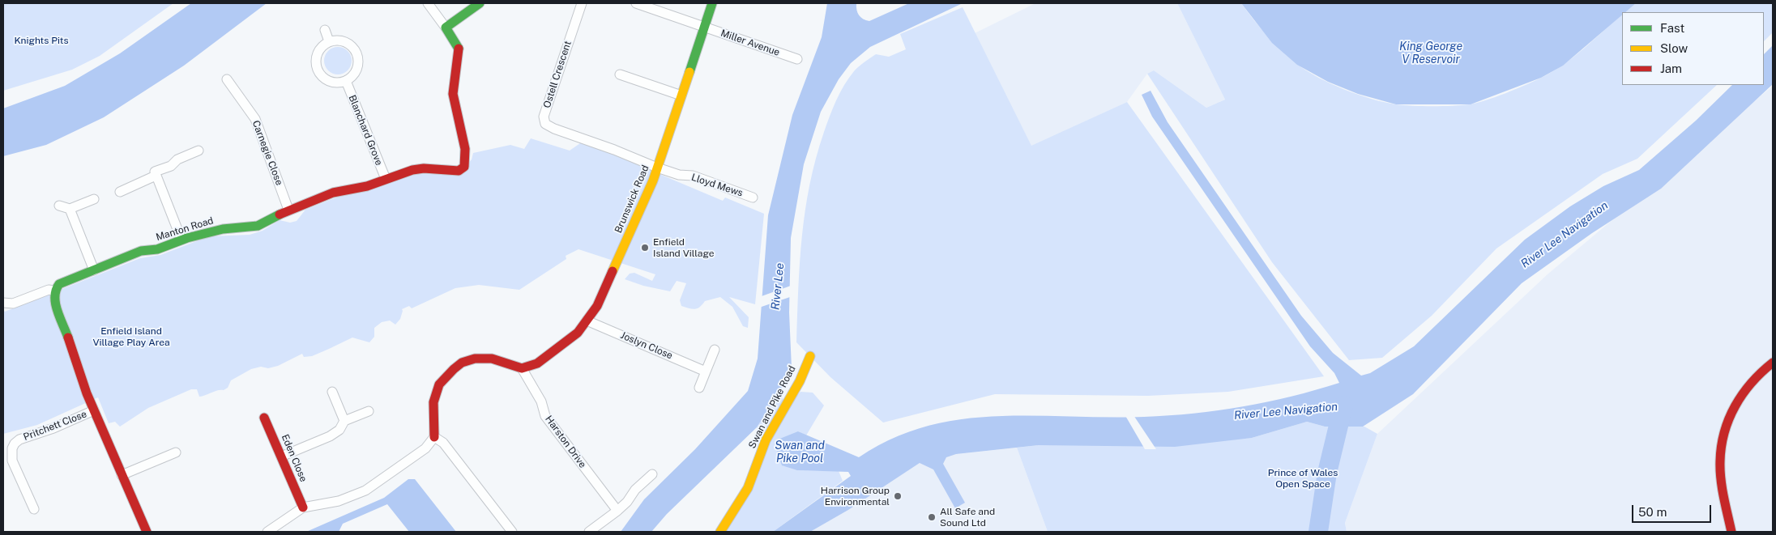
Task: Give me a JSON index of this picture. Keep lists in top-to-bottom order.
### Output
{
  "streets": {
    "street": [
      "Miller Avenue",
      "Ostell Crescent",
      "Blanchard Grove",
      "Carnegie Close",
      "Lloyd Mews",
      "Brunswick Road",
      "Manton Road",
      "Joslyn Close",
      "Swan and Pike Road",
      "Pritchett Close",
      "Harston Drive",
      "Eden Close"
    ]
  },
  "crossings": [
    ["Miller Avenue", "Brunswick Road"],
    ["Ostell Crescent", "Lloyd Mews"],
    ["Ostell Crescent", "Brunswick Road"],
    ["Blanchard Grove", "Manton Road"],
    ["Carnegie Close", "Manton Road"],
    ["Lloyd Mews", "Brunswick Road"],
    ["Brunswick Road", "Joslyn Close"],
    ["Brunswick Road", "Harston Drive"]
  ],
  "water": [
    "King George V Reservoir",
    "River Lee Navigation",
    "River Lee",
    "Swan and Pike Pool"
  ],
  "parks": ["Knights Pits", "Enfield Island Village Play Area", "Prince of Wales Open Space"],
  "places": ["Enfield Island Village", "Harrison Group Environmental", "All Safe and Sound Ltd"],
  "legend": ["Fast", "Slow", "Jam"],
  "scale_bar": "50 m"
}
